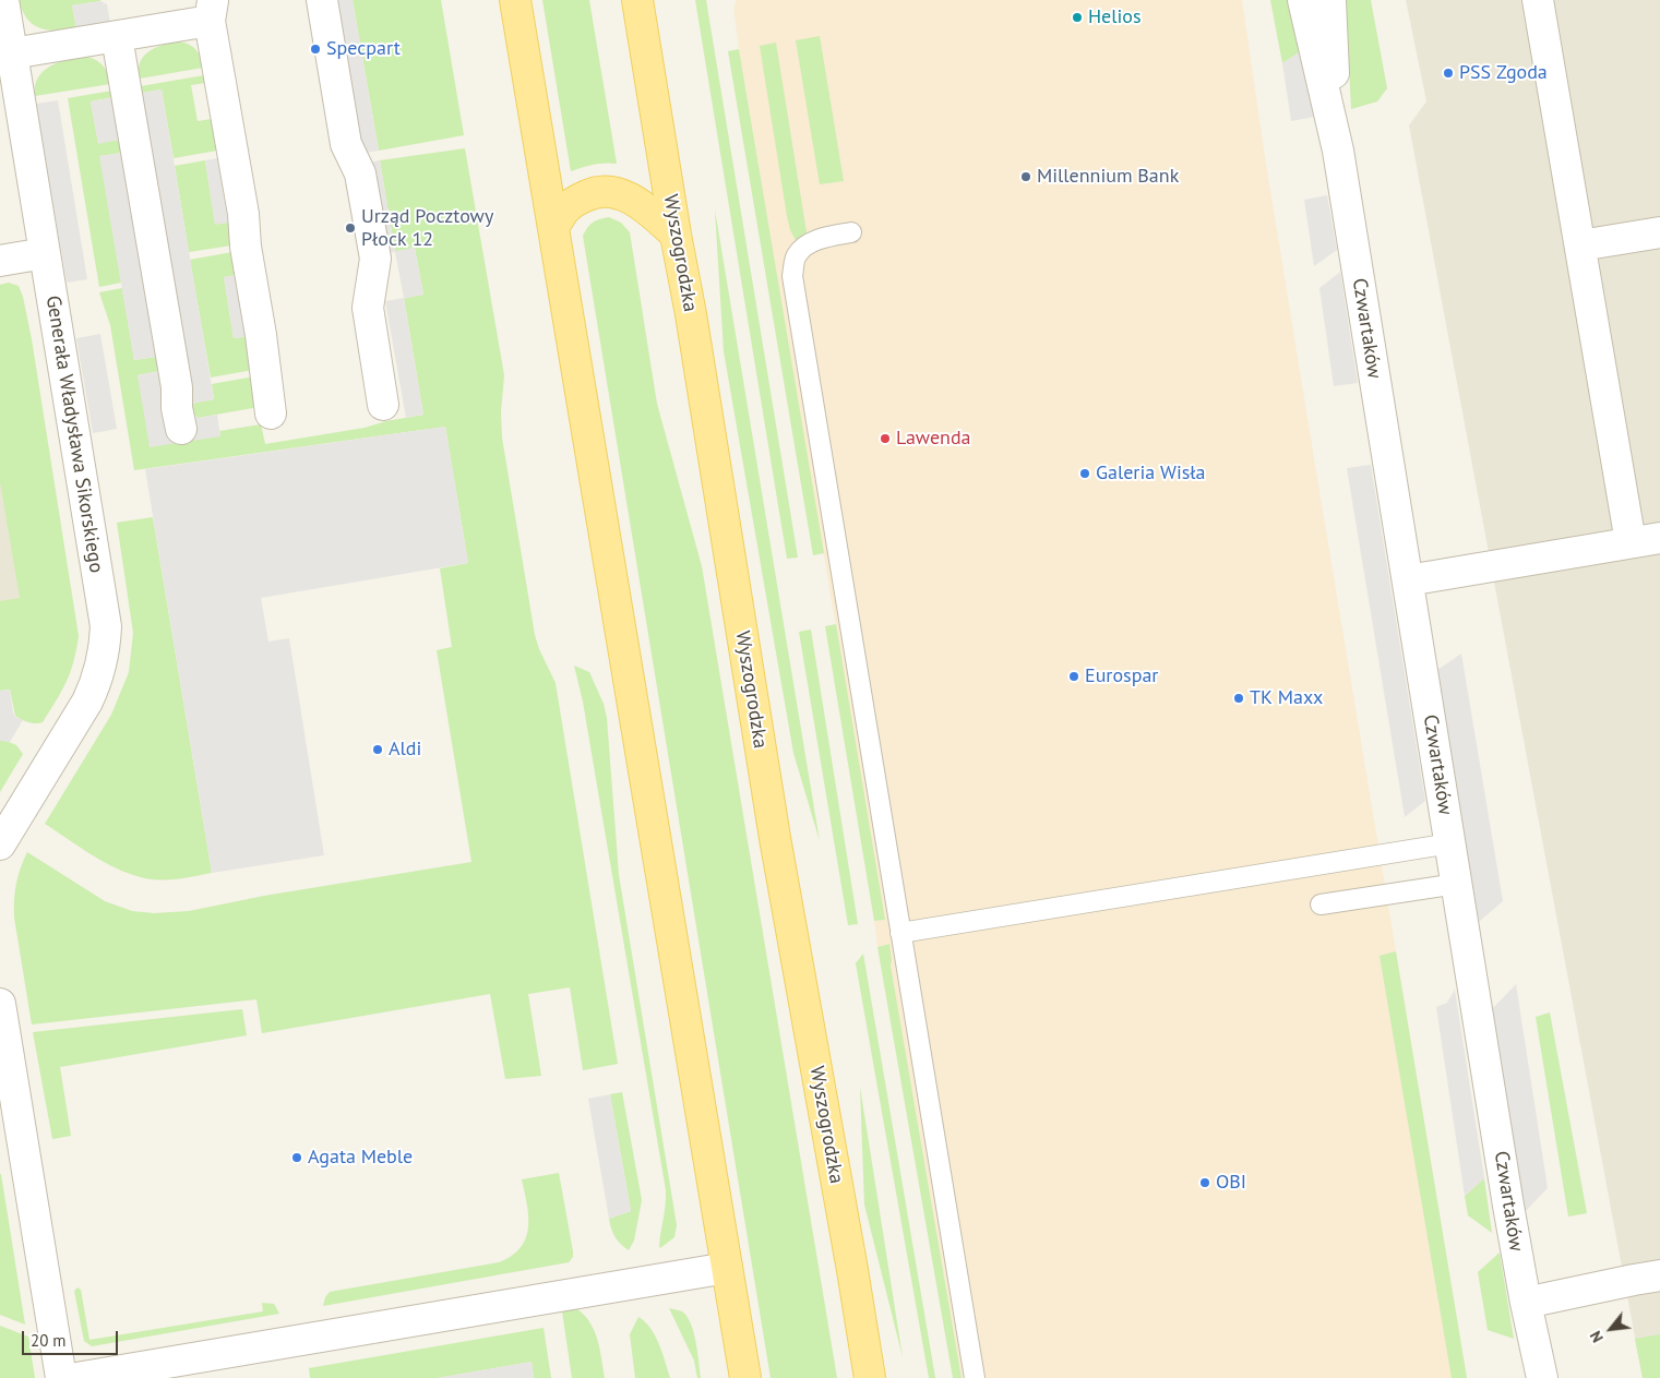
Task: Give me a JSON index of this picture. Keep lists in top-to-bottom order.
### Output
{
  "streets": {
    "main road": ["Wyszogrodzka"],
    "street": ["Czwartaków", "Generała Władysława Sikorskiego"]
  },
  "places": [
    "Helios",
    "Specpart",
    "PSS Zgoda",
    "Millennium Bank",
    "Urząd Pocztowy Płock 12",
    "Lawenda",
    "Galeria Wisła",
    "Eurospar",
    "TK Maxx",
    "Aldi",
    "Agata Meble",
    "OBI"
  ],
  "scale_bar": "20 m",
  "north": "bottom left"
}
